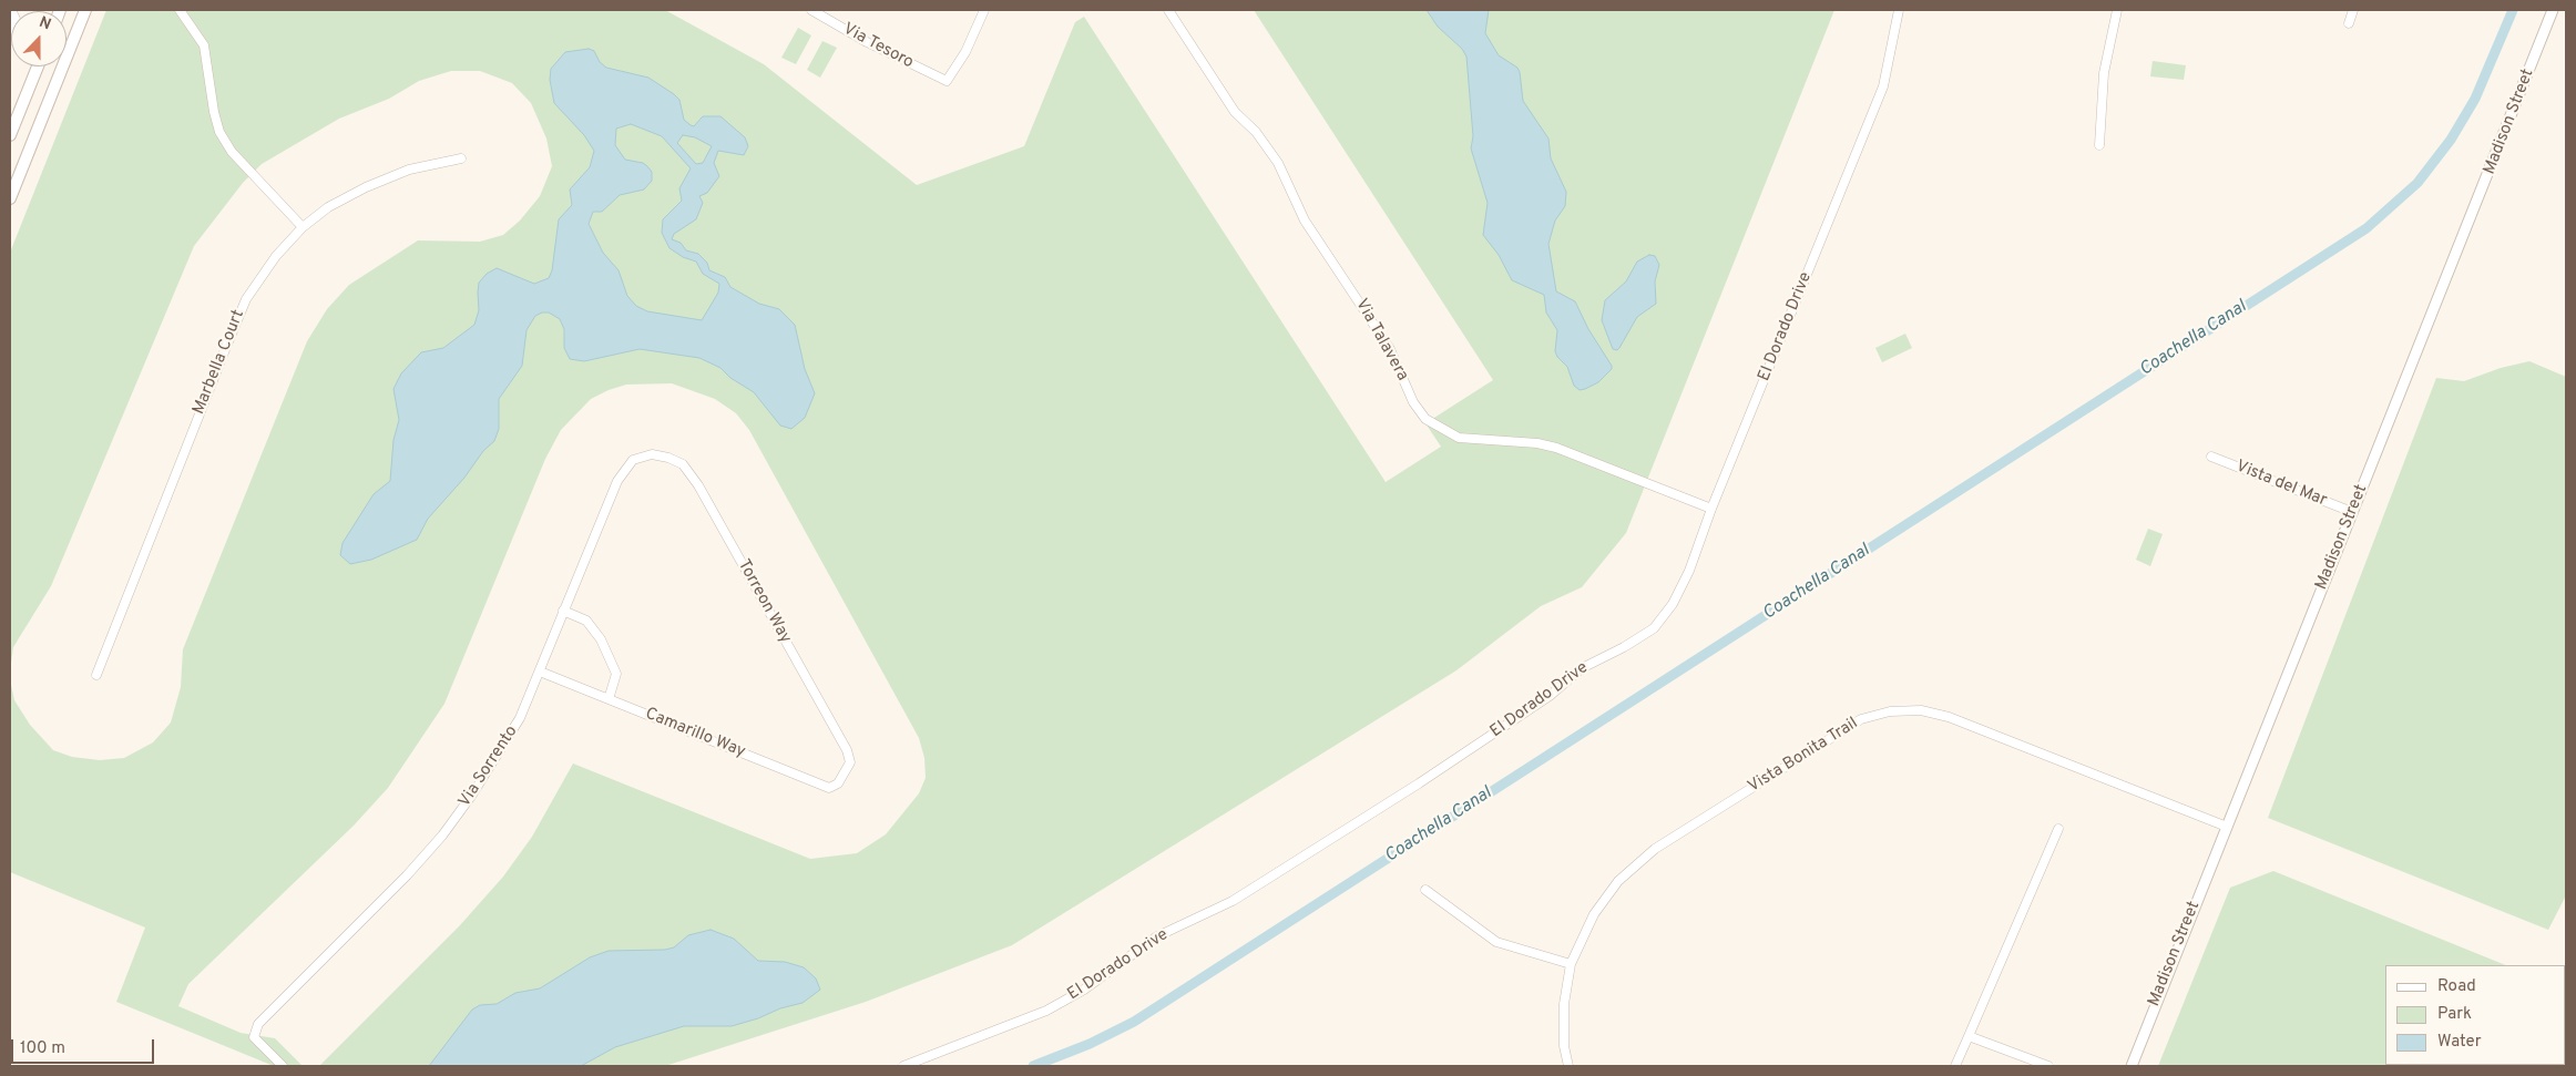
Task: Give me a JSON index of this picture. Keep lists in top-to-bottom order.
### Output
{
  "streets": {
    "street": [
      "Via Tesoro",
      "Madison Street",
      "El Dorado Drive",
      "Via Talavera",
      "Marbella Court",
      "Vista del Mar",
      "Torreon Way",
      "Camarillo Way",
      "Vista Bonita Trail",
      "Via Sorrento"
    ]
  },
  "crossings": [
    ["Madison Street", "Vista del Mar"],
    ["Madison Street", "Vista Bonita Trail"],
    ["El Dorado Drive", "Via Talavera"],
    ["Torreon Way", "Camarillo Way"],
    ["Torreon Way", "Via Sorrento"],
    ["Camarillo Way", "Via Sorrento"]
  ],
  "water": ["Coachella Canal"],
  "legend": ["Road", "Park", "Water"],
  "scale_bar": "100 m",
  "north": "top"
}
